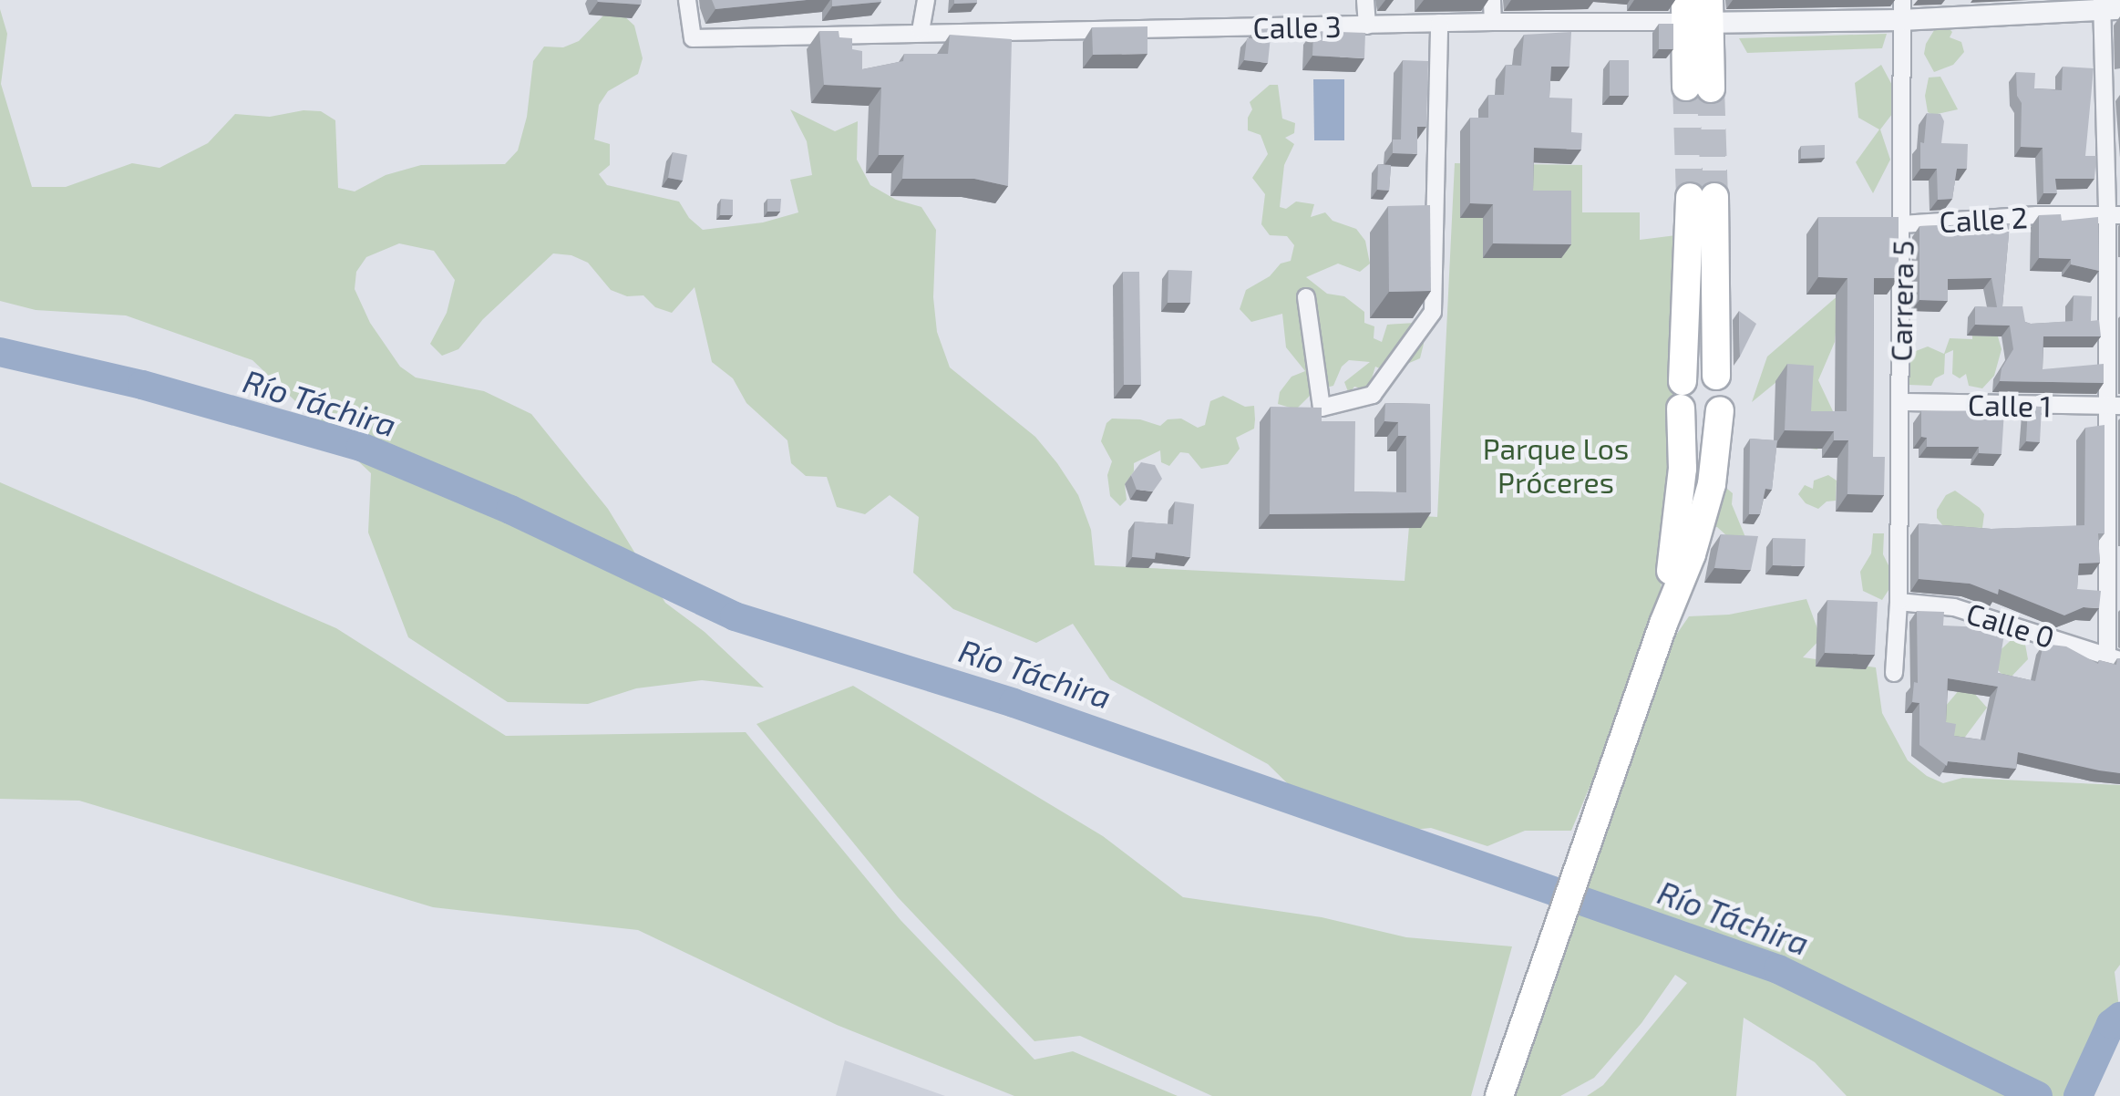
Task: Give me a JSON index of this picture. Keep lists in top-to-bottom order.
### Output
{
  "streets": {
    "street": [
      "Calle 3",
      "Calle 2",
      "Carrera 5",
      "Calle 1",
      "Calle 0"
    ]
  },
  "crossings": [
    ["Calle 3", "Carrera 5"],
    ["Calle 2", "Carrera 5"],
    ["Carrera 5", "Calle 1"],
    ["Carrera 5", "Calle 0"]
  ],
  "water": ["Río Táchira"],
  "parks": ["Parque Los Próceres"]
}
